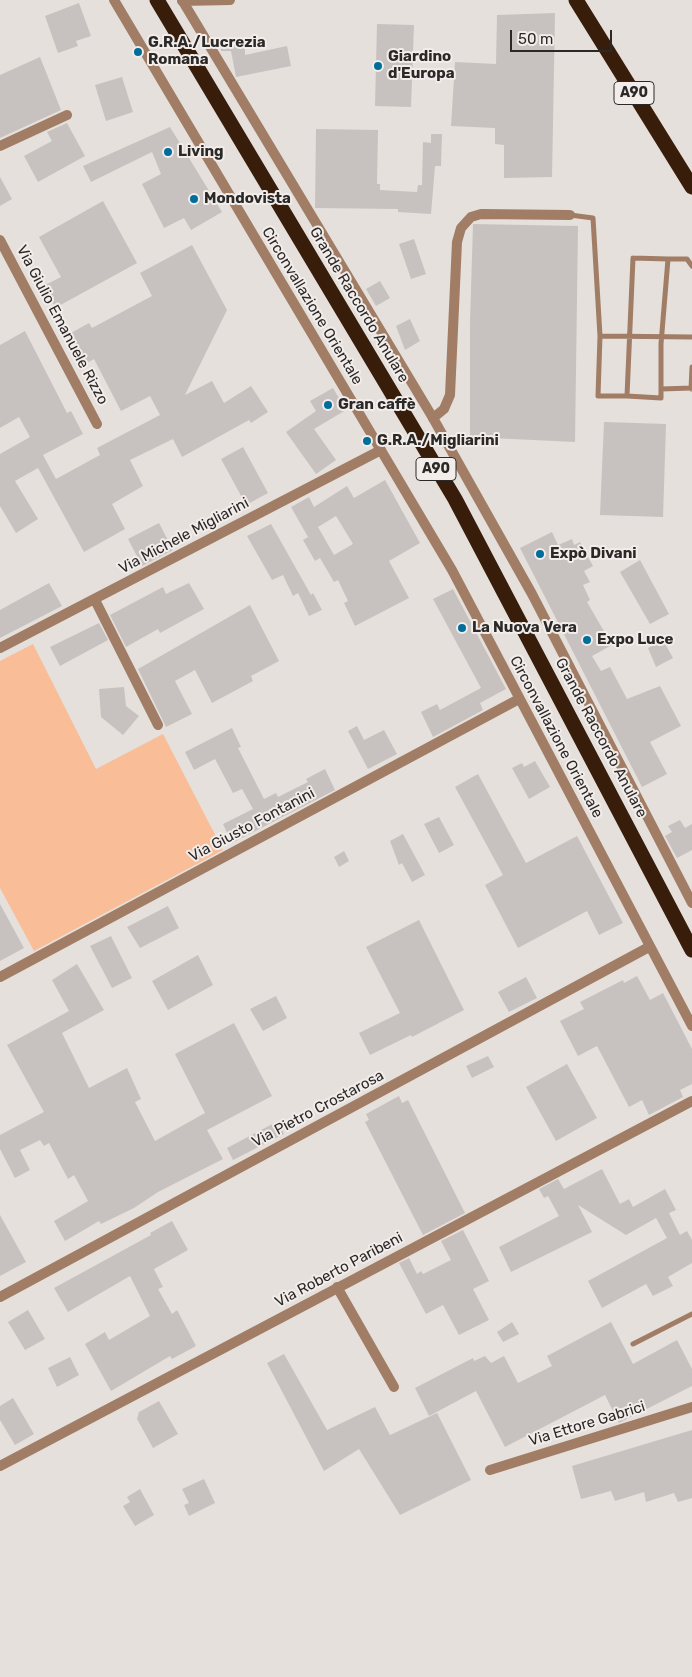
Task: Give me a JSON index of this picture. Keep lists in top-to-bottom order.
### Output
{
  "streets": {
    "highway": ["A90", "Grande Raccordo Anulare"],
    "street": [
      "Circonvallazione Orientale",
      "Via Giulio Emanuele Rizzo",
      "Via Michele Migliarini",
      "Via Giusto Fontanini",
      "Via Pietro Crostarosa",
      "Via Roberto Paribeni",
      "Via Ettore Gabrici"
    ]
  },
  "crossings": [
    ["Circonvallazione Orientale", "Via Michele Migliarini"],
    ["Circonvallazione Orientale", "Via Giusto Fontanini"],
    ["Circonvallazione Orientale", "Via Pietro Crostarosa"]
  ],
  "places": [
    "G.R.A./Lucrezia Romana",
    "Giardino d'Europa",
    "Living",
    "Mondovista",
    "Gran caffè",
    "G.R.A./Migliarini",
    "Expò Divani",
    "La Nuova Vera",
    "Expo Luce"
  ],
  "scale_bar": "50 m"
}
